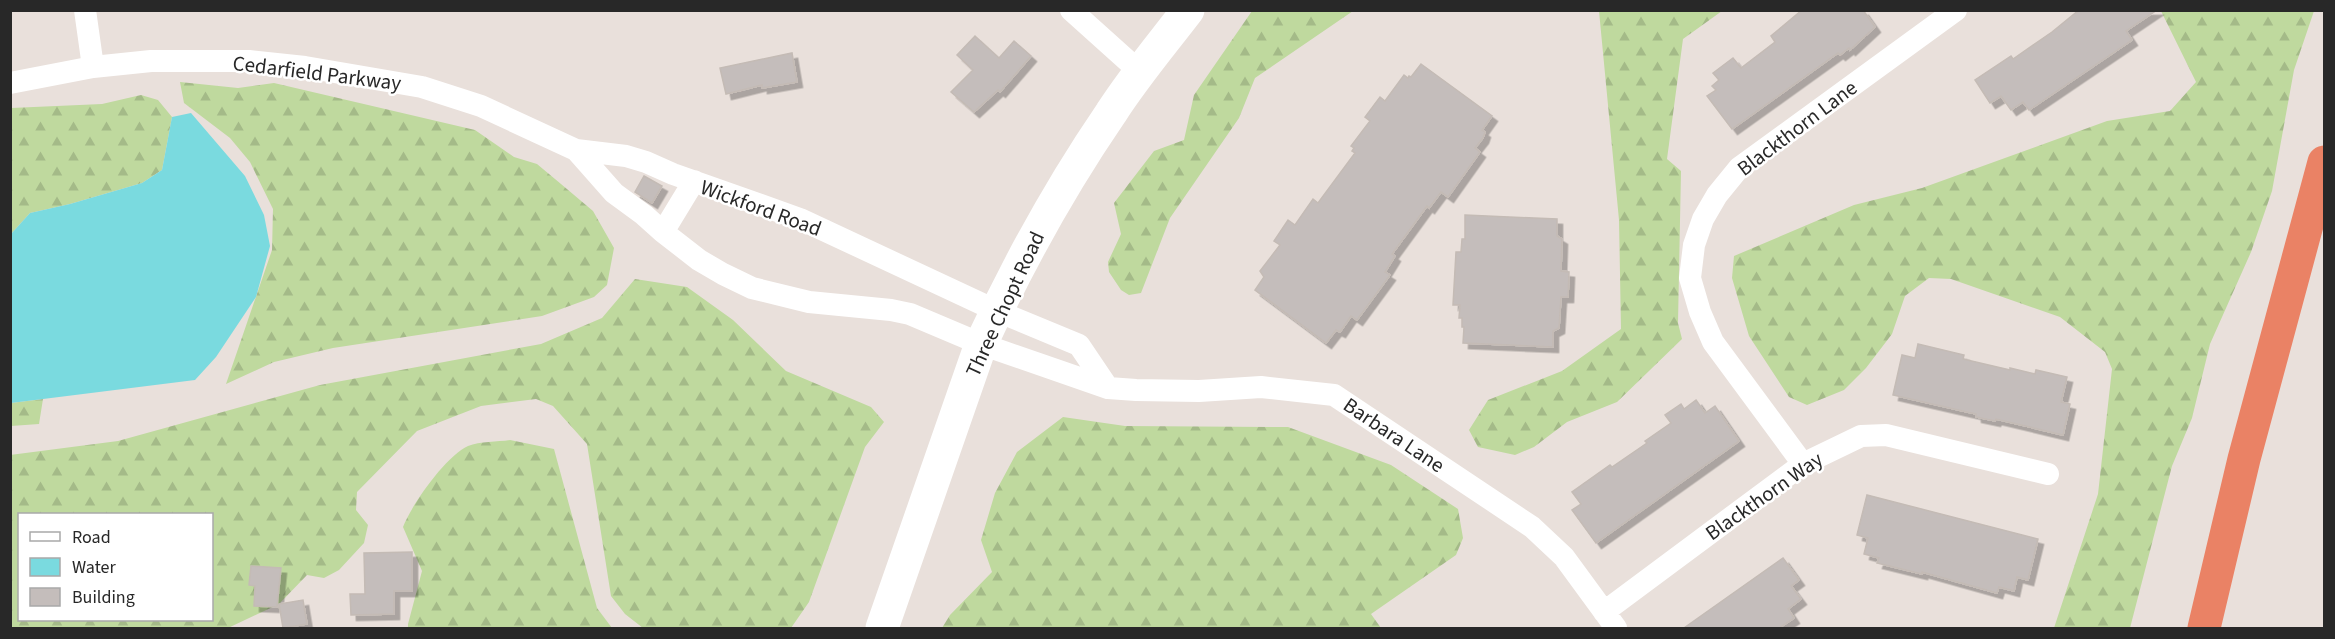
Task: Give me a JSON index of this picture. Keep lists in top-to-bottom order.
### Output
{
  "streets": {
    "main road": ["Three Chopt Road"],
    "street": [
      "Cedarfield Parkway",
      "Blackthorn Lane",
      "Wickford Road",
      "Barbara Lane",
      "Blackthorn Way"
    ]
  },
  "crossings": [
    ["Cedarfield Parkway", "Wickford Road"],
    ["Blackthorn Lane", "Blackthorn Way"],
    ["Wickford Road", "Three Chopt Road"],
    ["Three Chopt Road", "Barbara Lane"],
    ["Barbara Lane", "Blackthorn Way"]
  ],
  "legend": ["Road", "Water", "Building"]
}
